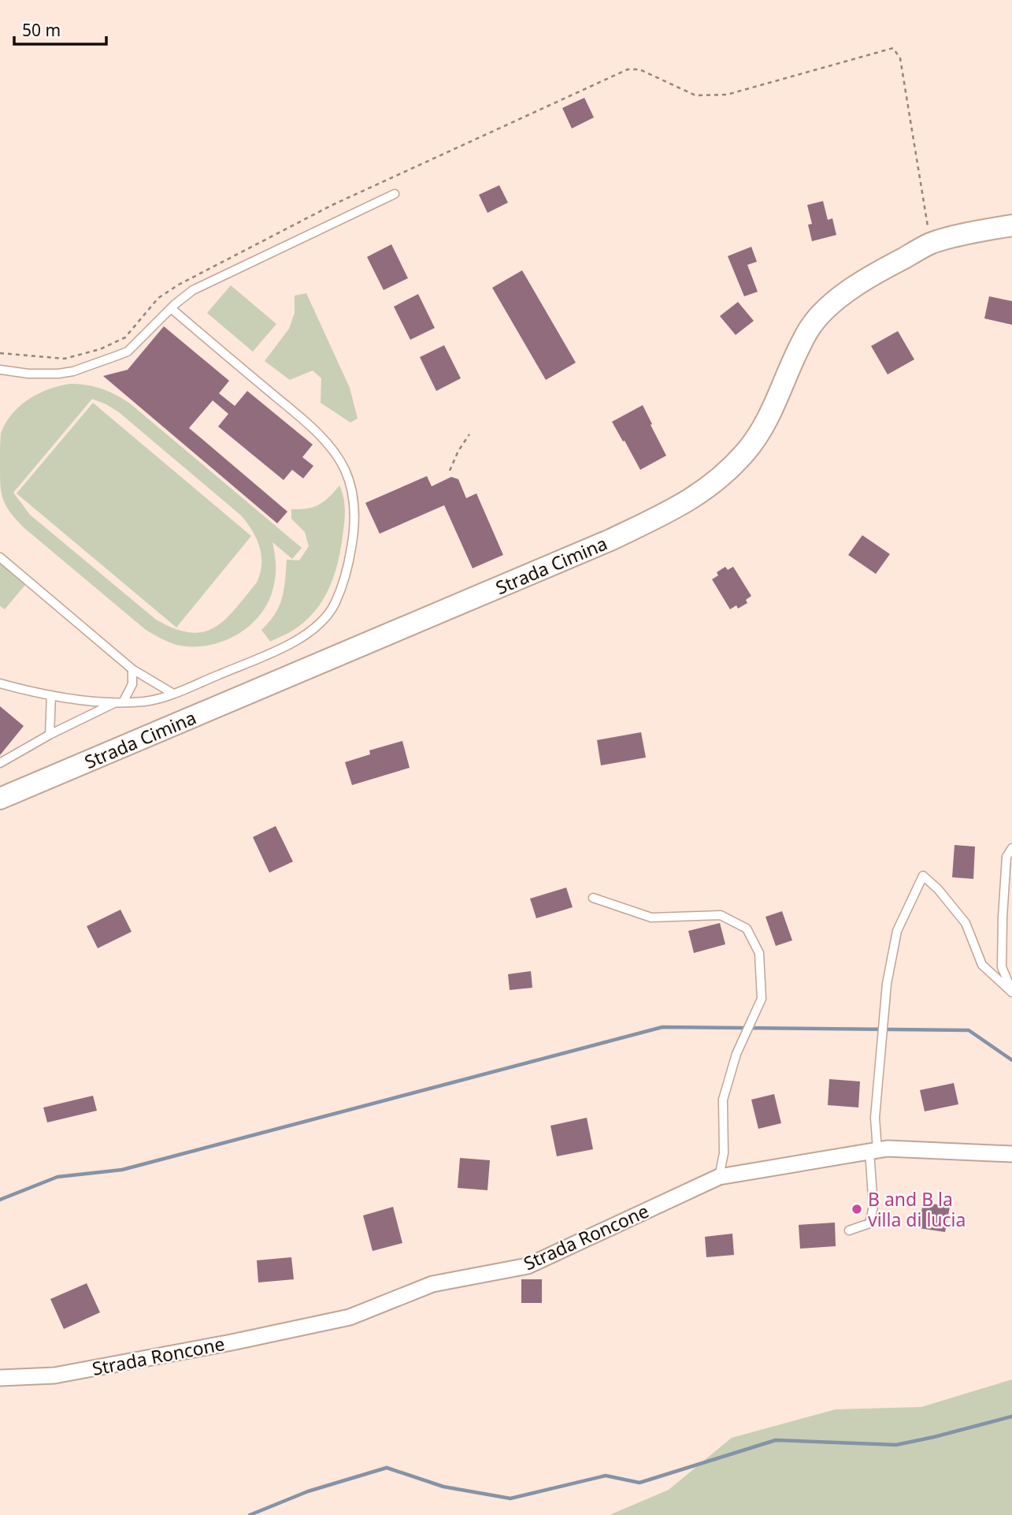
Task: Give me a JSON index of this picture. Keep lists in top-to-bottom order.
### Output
{
  "streets": {
    "main road": ["Strada Cimina"],
    "street": ["Strada Roncone"]
  },
  "places": ["B and B la villa di lucia"],
  "scale_bar": "50 m"
}
